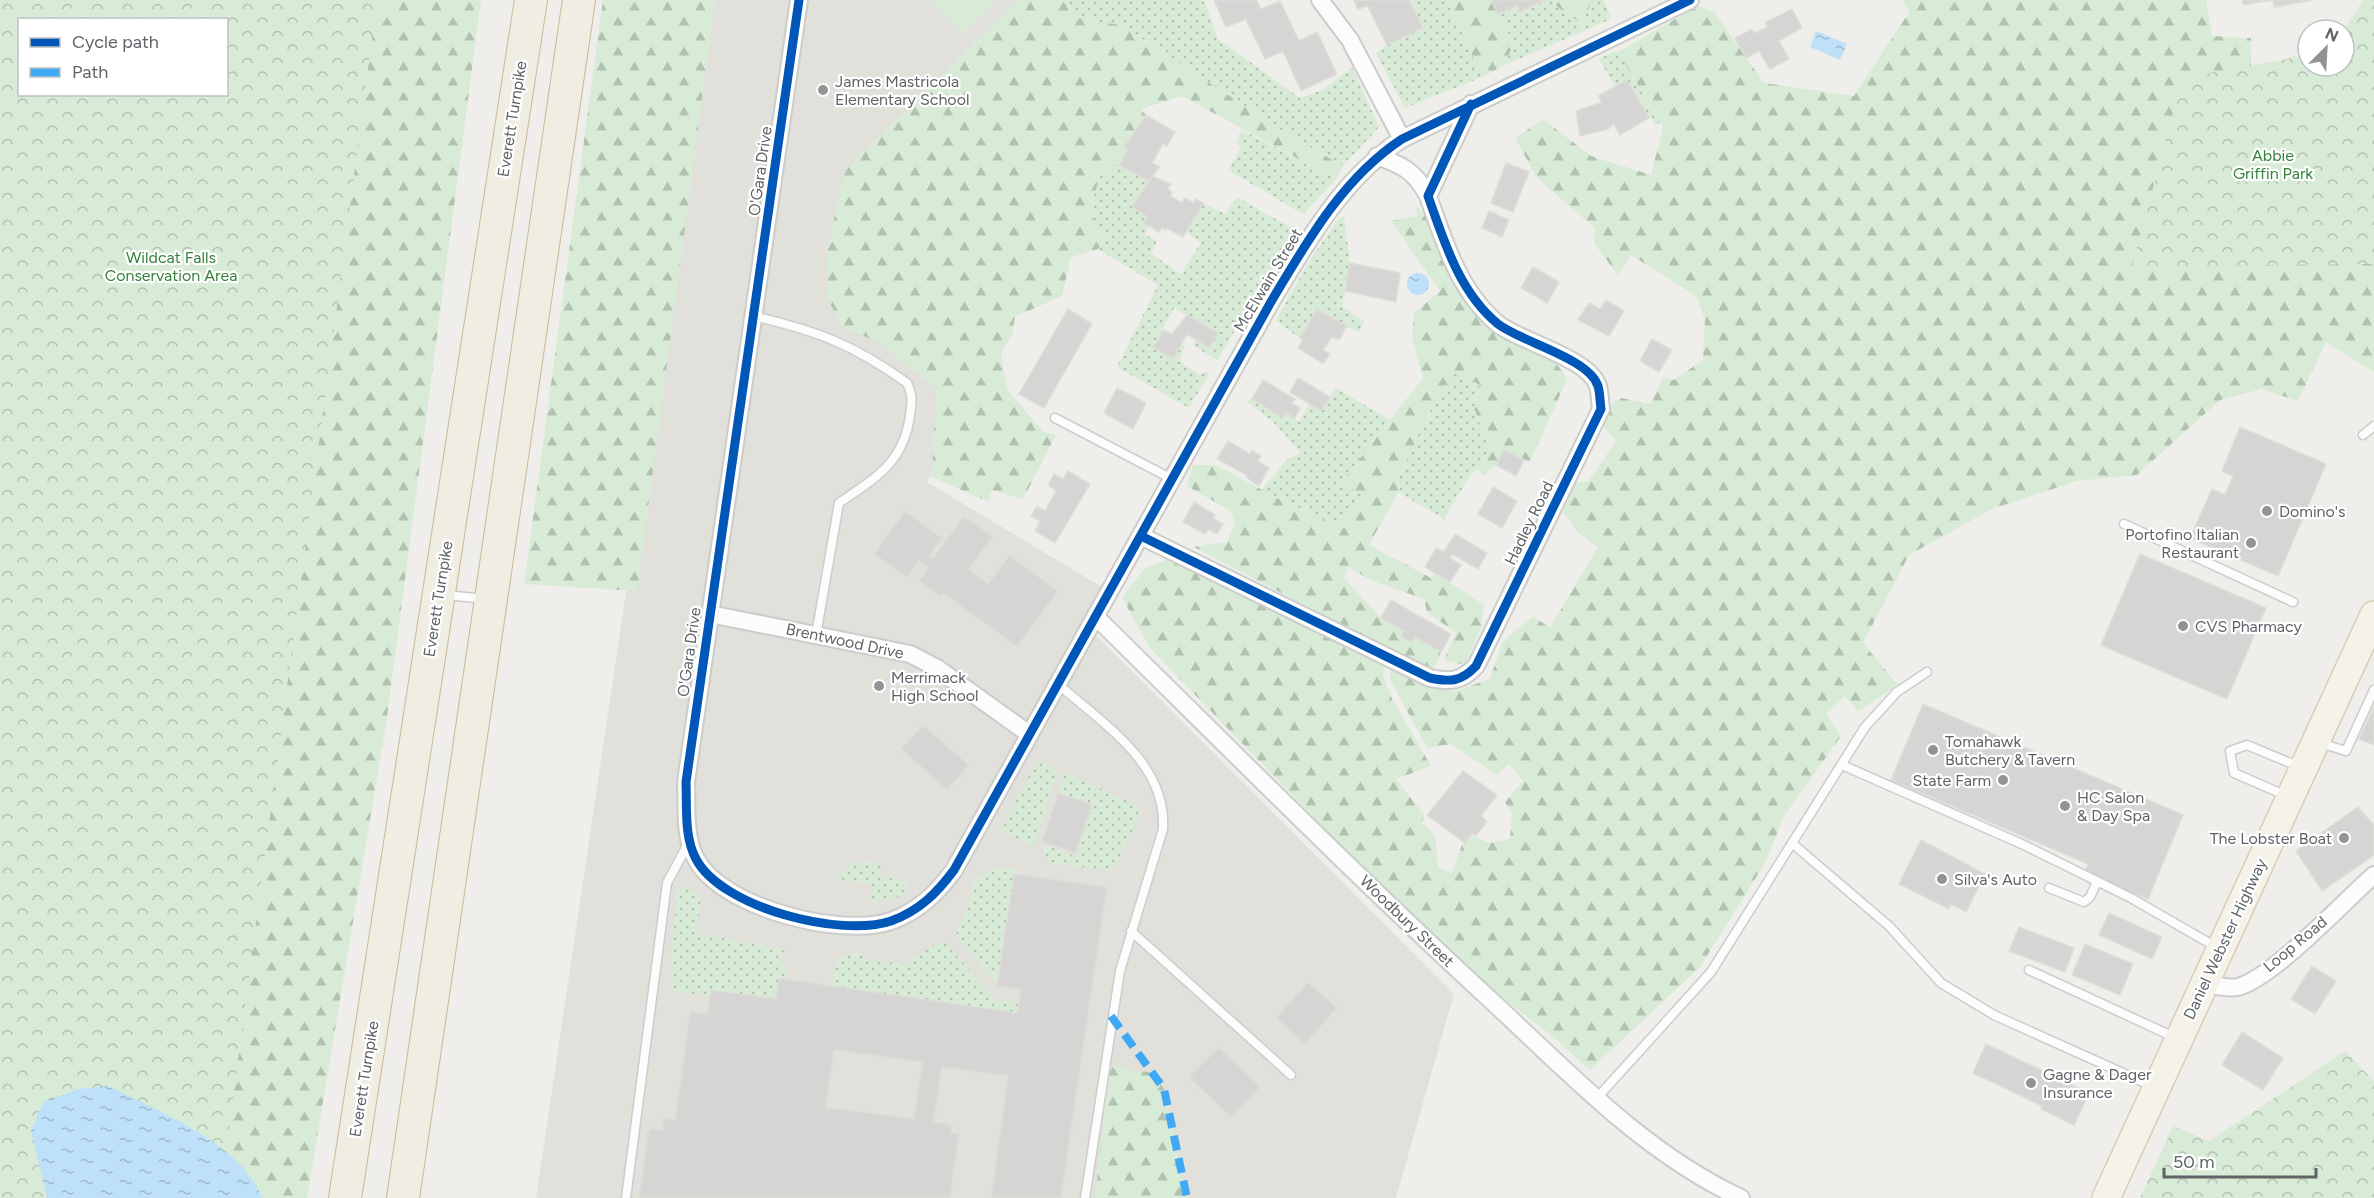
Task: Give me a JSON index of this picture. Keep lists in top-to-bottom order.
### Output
{
  "streets": {
    "highway": ["Everett Turnpike"],
    "main road": ["Daniel Webster Highway"],
    "street": [
      "O'Gara Drive",
      "McElwain Street",
      "Hadley Road",
      "Brentwood Drive",
      "Woodbury Street",
      "Loop Road"
    ]
  },
  "crossings": [
    ["O'Gara Drive", "McElwain Street"],
    ["O'Gara Drive", "Brentwood Drive"],
    ["McElwain Street", "Hadley Road"],
    ["McElwain Street", "Brentwood Drive"],
    ["McElwain Street", "Woodbury Street"],
    ["Daniel Webster Highway", "Loop Road"]
  ],
  "parks": ["Abbie Griffin Park", "Wildcat Falls Conservation Area"],
  "places": [
    "James Mastricola Elementary School",
    "Domino's",
    "Portofino Italian Restaurant",
    "CVS Pharmacy",
    "Merrimack High School",
    "Tomahawk Butchery & Tavern",
    "State Farm",
    "HC Salon & Day Spa",
    "The Lobster Boat",
    "Silva's Auto",
    "Gagne & Dager Insurance"
  ],
  "legend": ["Cycle path", "Path"],
  "scale_bar": "50 m",
  "north": "top right"
}
